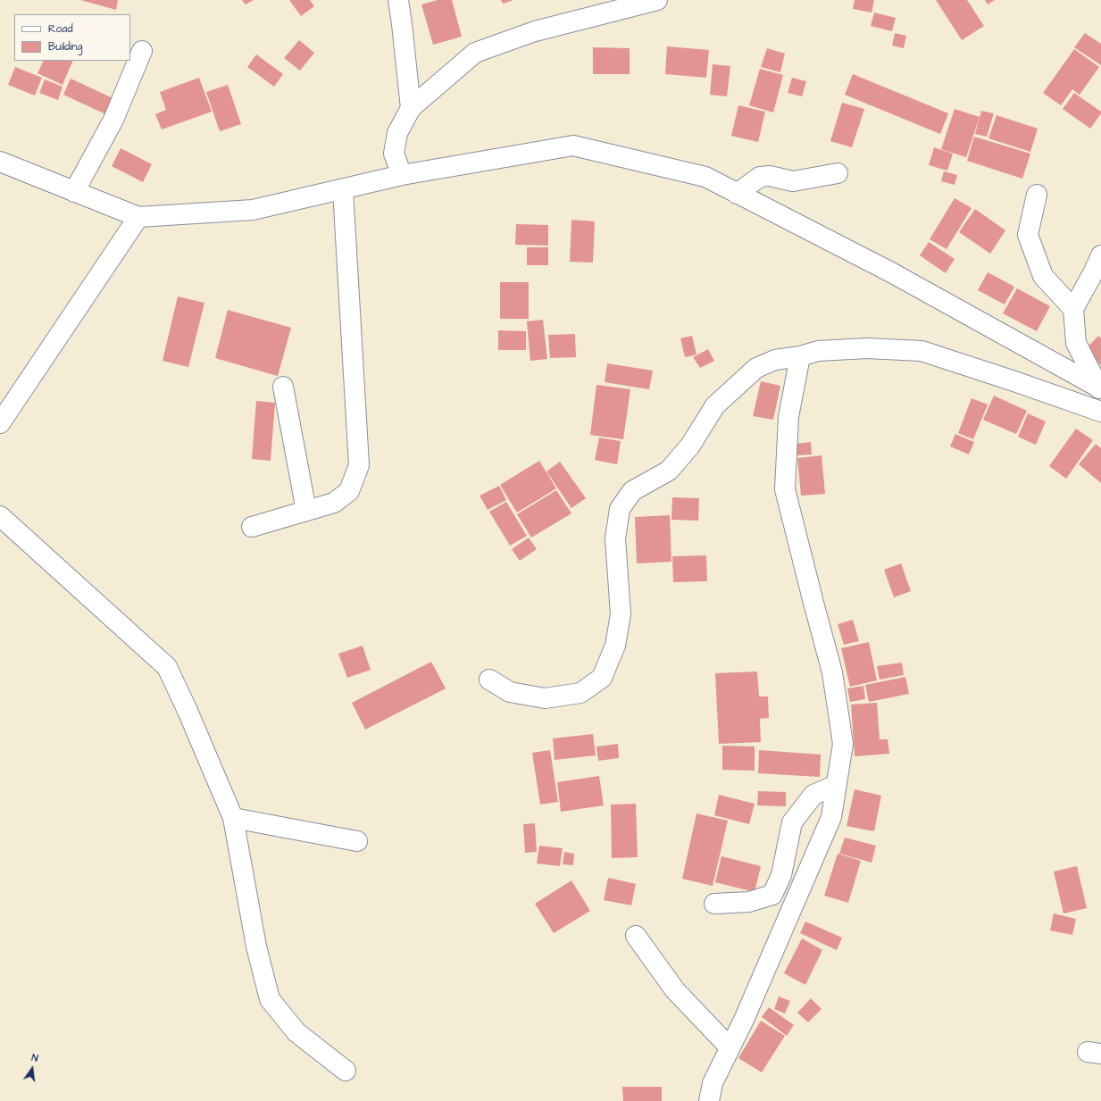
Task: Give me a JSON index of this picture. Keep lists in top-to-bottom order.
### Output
{
  "legend": ["Road", "Building"],
  "north": "top"
}
